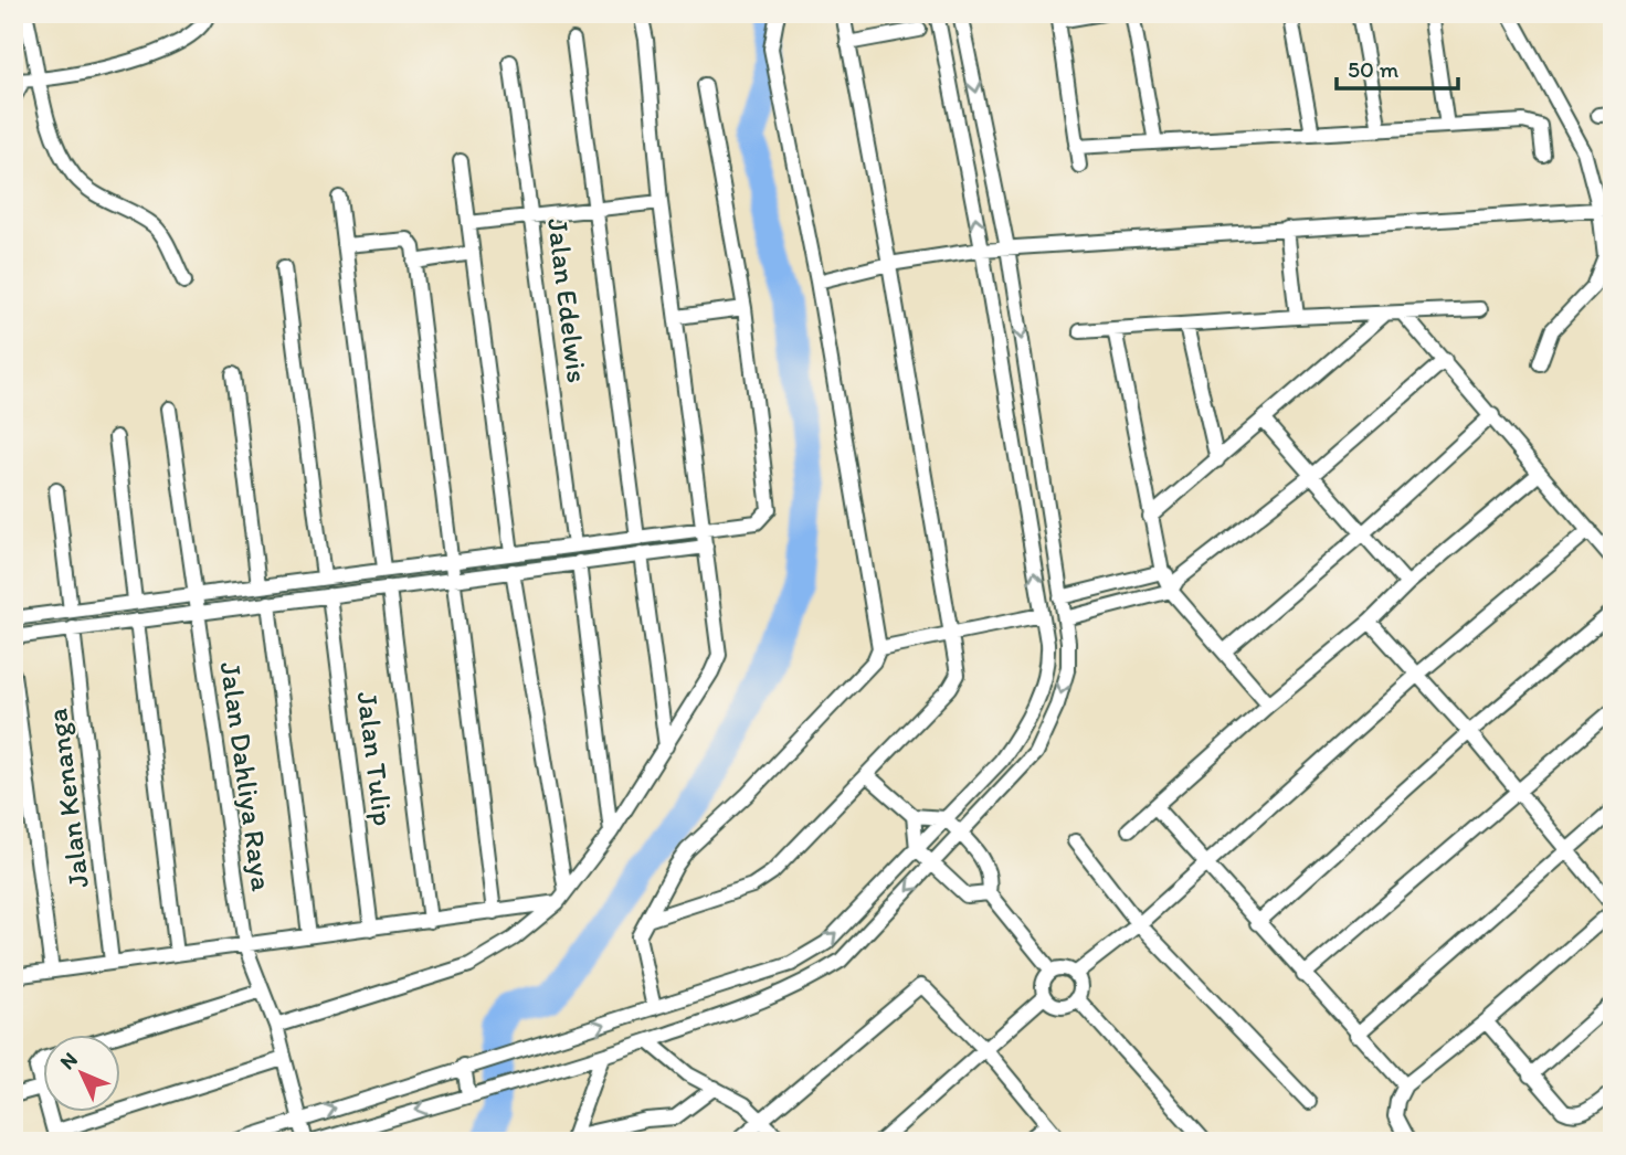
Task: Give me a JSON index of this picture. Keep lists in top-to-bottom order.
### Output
{
  "streets": {
    "street": [
      "Jalan Edelwis",
      "Jalan Tulip",
      "Jalan Dahliya Raya",
      "Jalan Kenanga"
    ]
  },
  "scale_bar": "50 m",
  "north": "top left"
}
